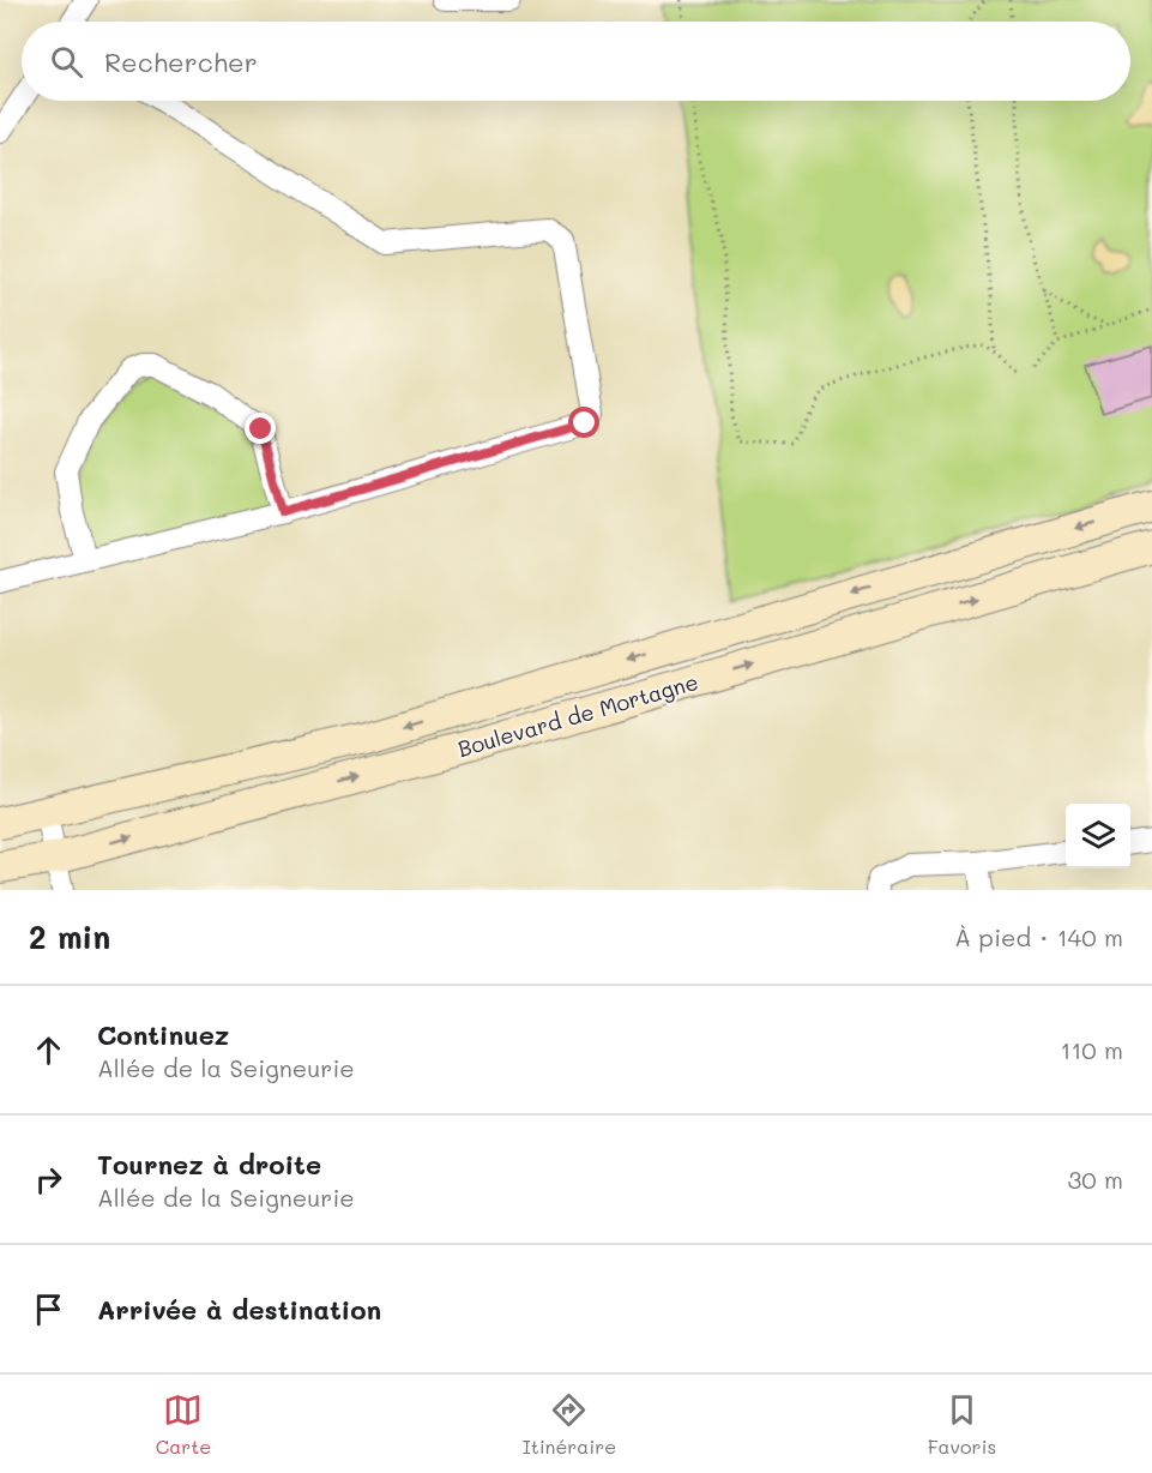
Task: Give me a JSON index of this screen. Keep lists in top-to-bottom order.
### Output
{
  "streets": {
    "main road": ["Boulevard de Mortagne"]
  },
  "page": {
    "search": "Rechercher",
    "heading": ["2 min", "À pied · 140 m"],
    "list": [
      ["Continuez", "Allée de la Seigneurie", "110 m"],
      ["Tournez à droite", "Allée de la Seigneurie", "30 m"],
      "Arrivée à destination"
    ],
    "nav": ["Carte", "Itinéraire", "Favoris"]
  }
}
